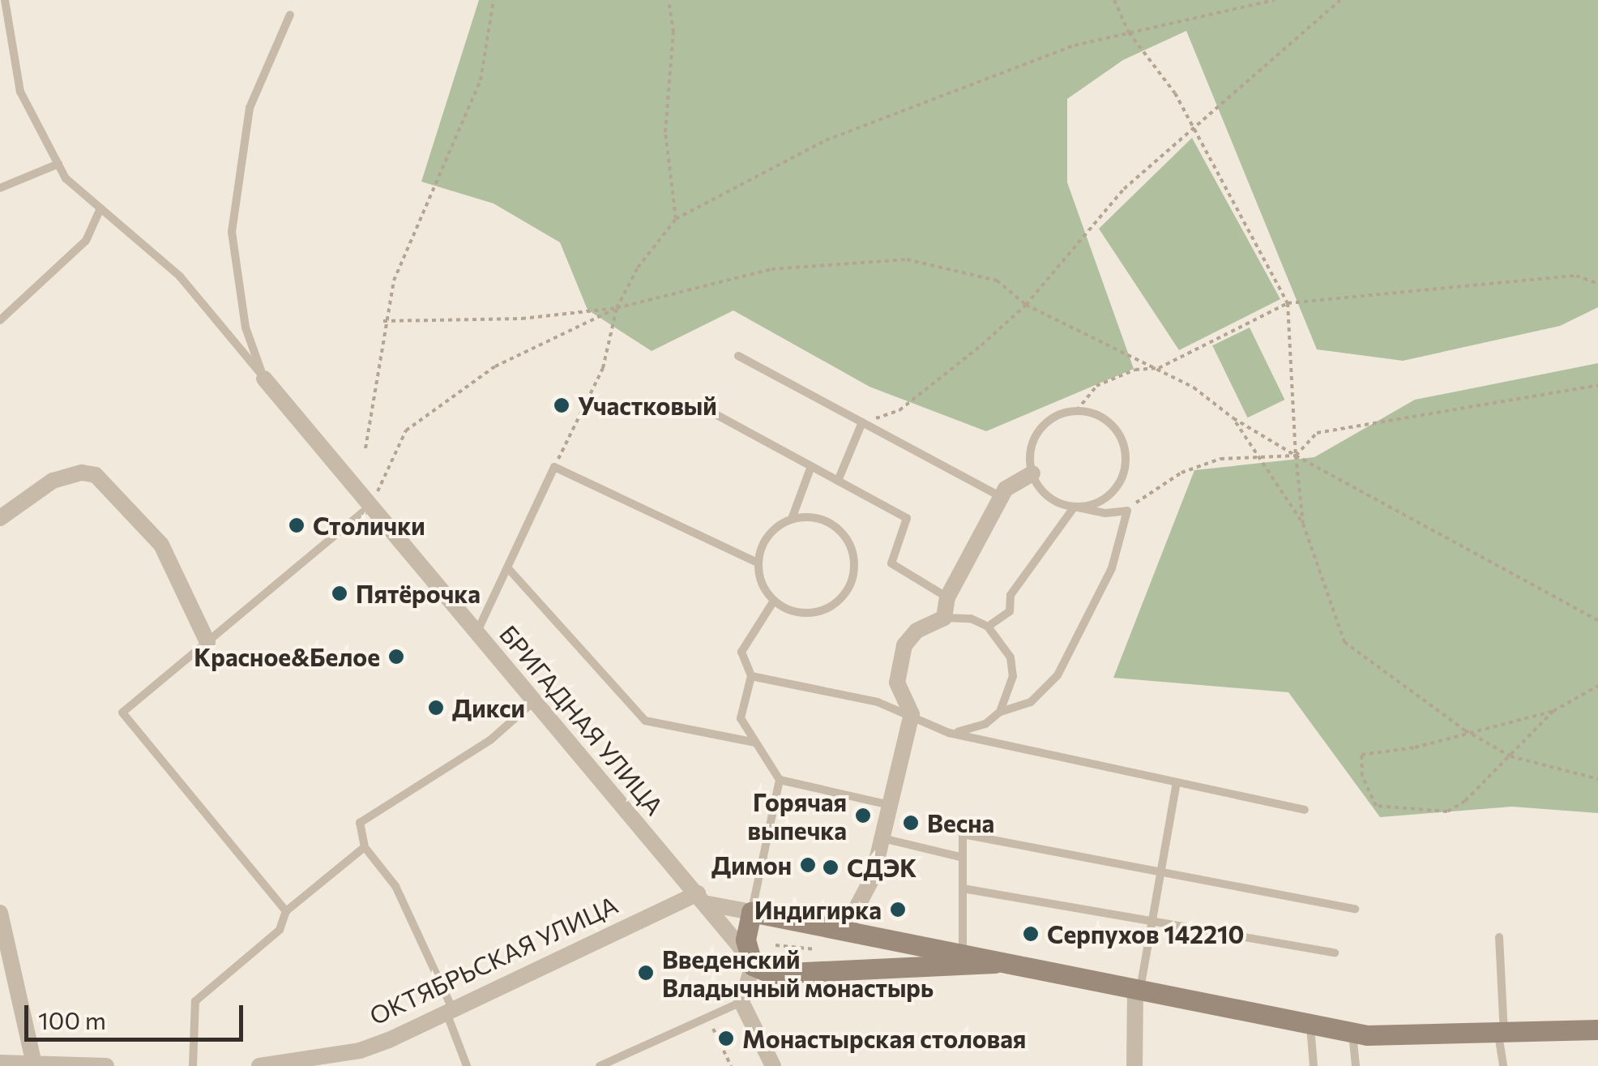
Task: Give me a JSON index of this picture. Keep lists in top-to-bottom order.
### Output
{
  "streets": {
    "street": ["БРИГАДНАЯ УЛИЦА", "ОКТЯБРЬСКАЯ УЛИЦА"]
  },
  "crossings": [
    ["БРИГАДНАЯ УЛИЦА", "ОКТЯБРЬСКАЯ УЛИЦА"]
  ],
  "places": [
    "Участковый",
    "Столички",
    "Пятёрочка",
    "Красное&Белое",
    "Дикси",
    "Горячая выпечка",
    "Весна",
    "Димон",
    "СДЭК",
    "Индигирка",
    "Серпухов 142210",
    "Введенский Владычный монастырь",
    "Монастырская столовая"
  ],
  "scale_bar": "100 m"
}
